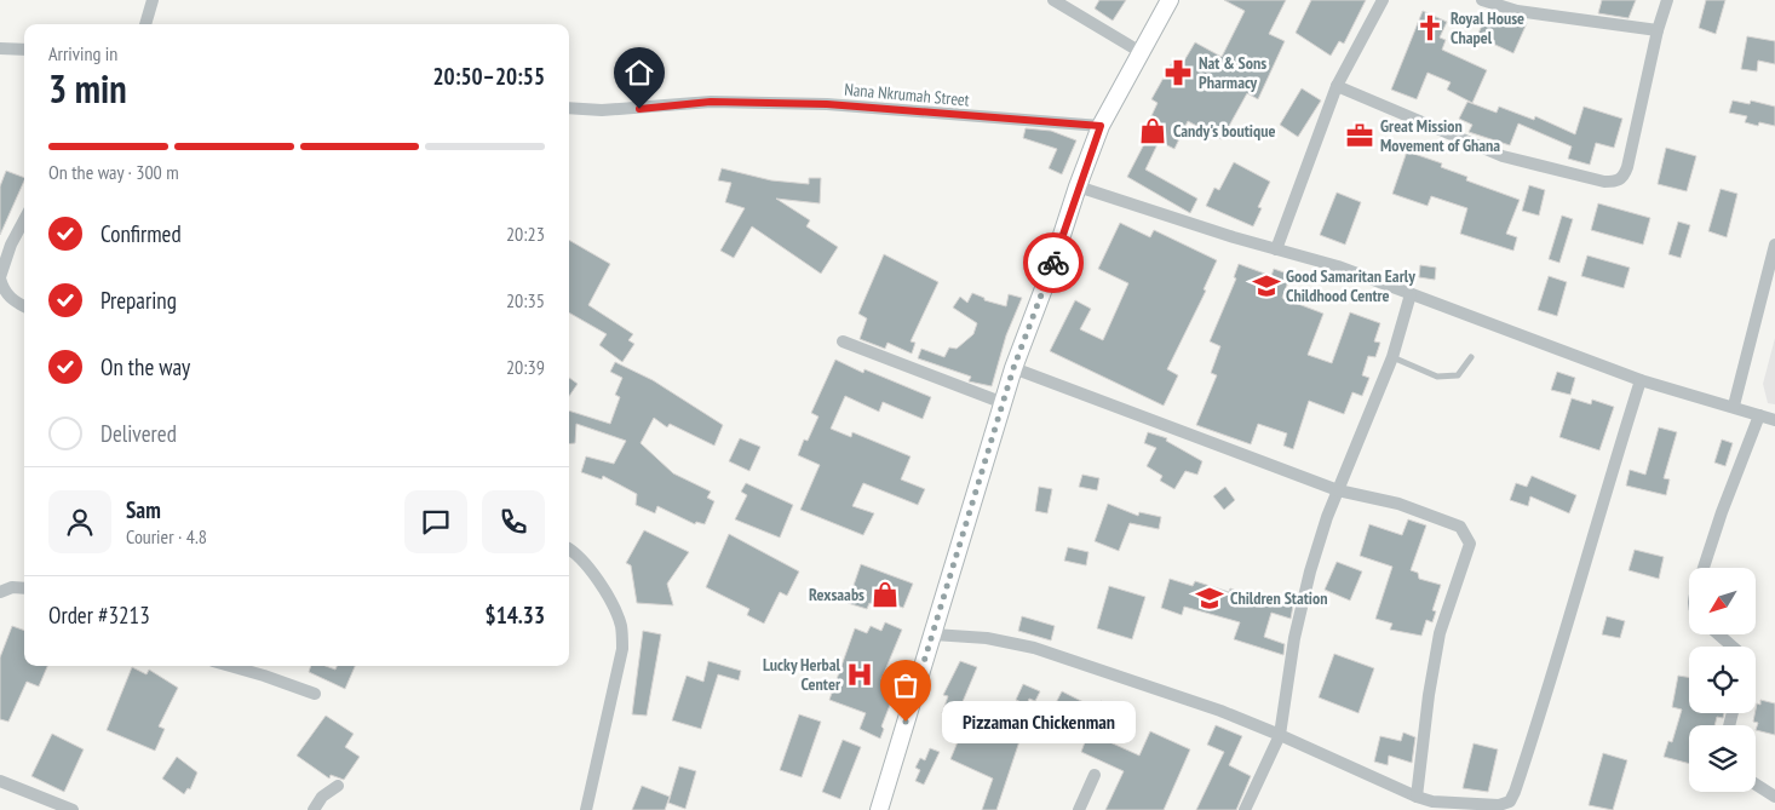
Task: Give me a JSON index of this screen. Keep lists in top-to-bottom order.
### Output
{
  "streets": {
    "street": ["Nana Nkrumah Street"]
  },
  "places": {
    "church": ["Royal House Chapel"],
    "pharmacy": ["Nat & Sons Pharmacy"],
    "shop": ["Candy's boutique", "Rexsaabs"],
    "office": ["Great Mission Movement of Ghana"],
    "school or university": ["Good Samaritan Early Childhood Centre", "Children Station"],
    "hospital": ["Lucky Herbal Center"],
    "other": ["Pizzaman Chickenman"]
  },
  "north": "bottom left",
  "page": {
    "heading": ["3 min", "Arriving in", "20:50–20:55"],
    "panel": [
      "Sam",
      "Courier · 4.8",
      "Order #3213",
      "$14.33"
    ],
    "bar": "On the way · 300 m",
    "list": [
      ["Confirmed", "20:23"],
      ["Preparing", "20:35"],
      ["On the way", "20:39"],
      "Delivered"
    ],
    "bubble": "Pizzaman Chickenman"
  }
}
